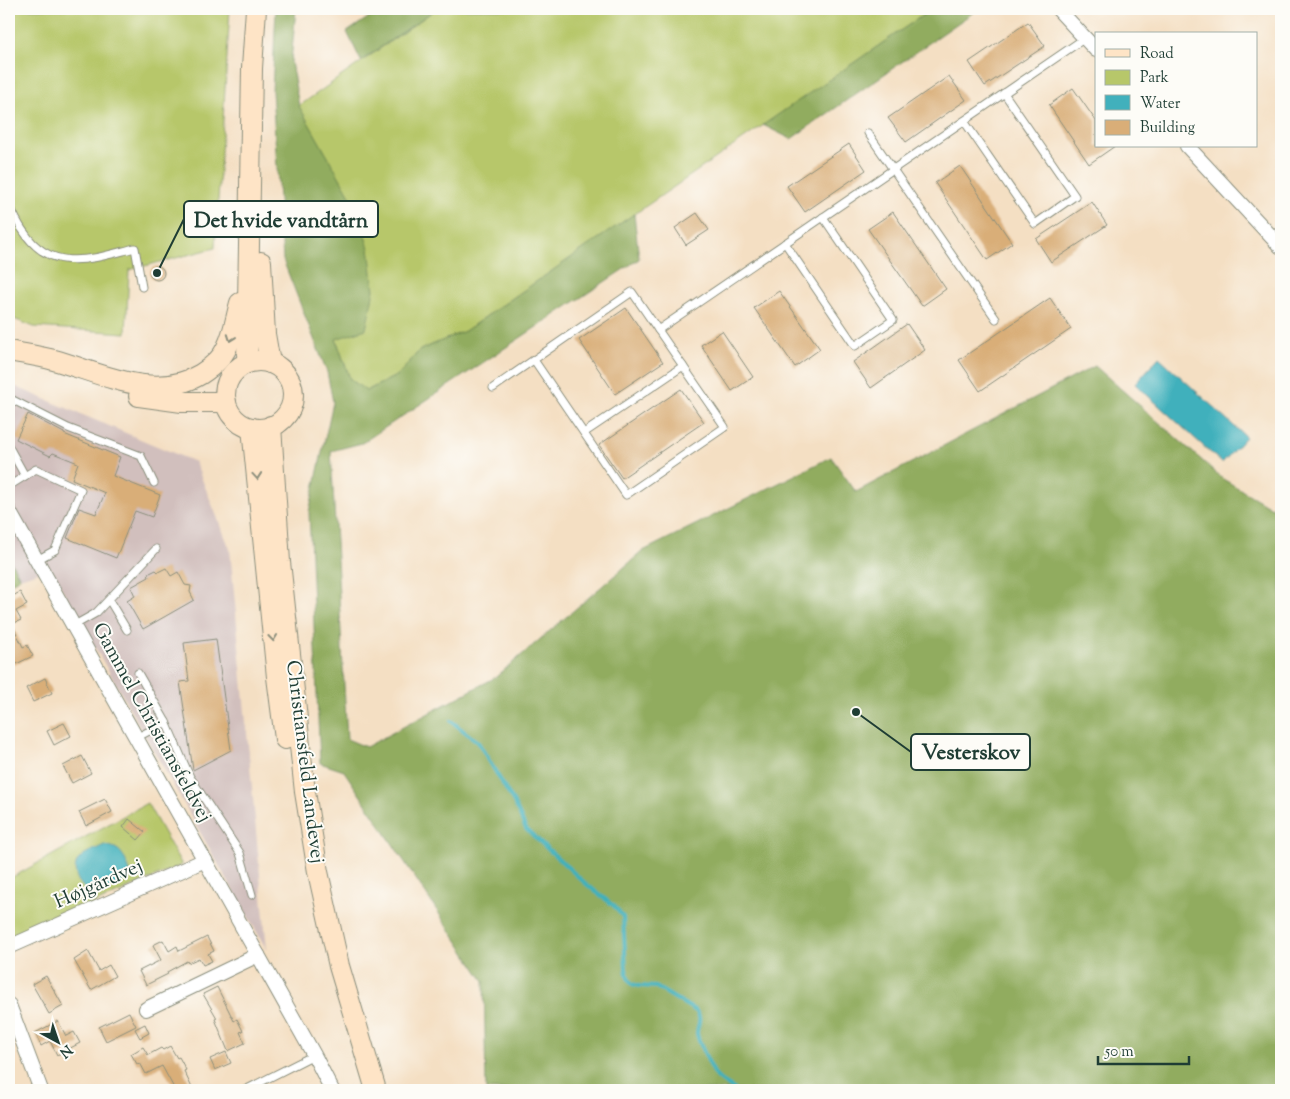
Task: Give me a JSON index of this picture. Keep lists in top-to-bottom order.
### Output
{
  "streets": {
    "main road": ["Christiansfeld Landevej"],
    "street": ["Gammel Christiansfeldvej", "Højgårdvej"]
  },
  "crossings": [
    ["Gammel Christiansfeldvej", "Højgårdvej"]
  ],
  "places": ["Det hvide vandtårn", "Vesterskov"],
  "legend": [
    "Road",
    "Park",
    "Water",
    "Building"
  ],
  "scale_bar": "50 m",
  "north": "bottom right"
}
